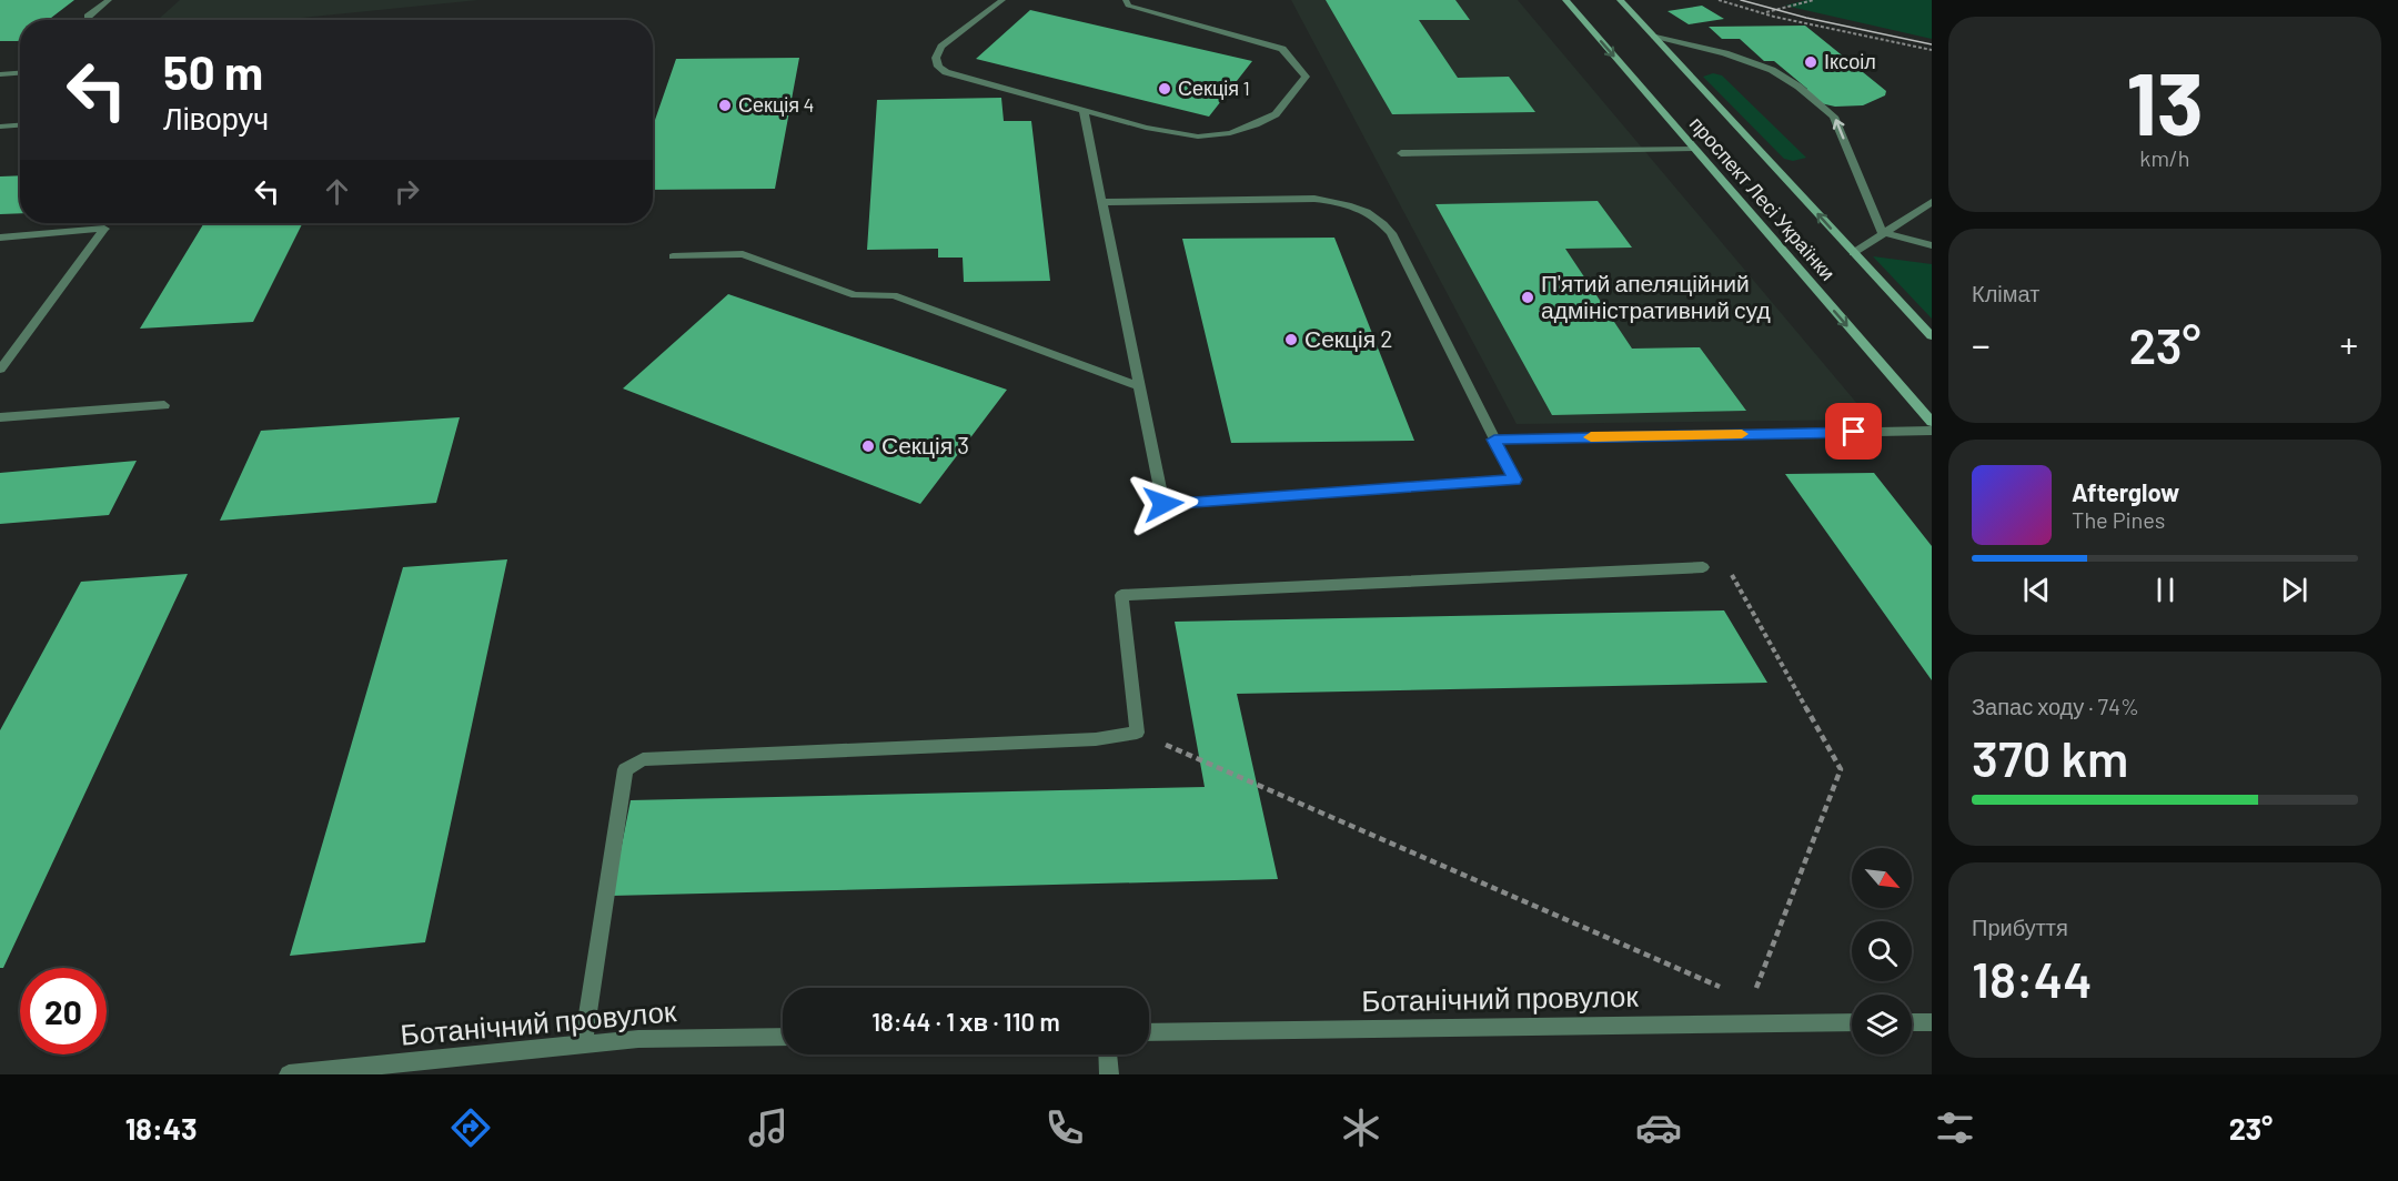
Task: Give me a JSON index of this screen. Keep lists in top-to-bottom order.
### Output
{
  "streets": {
    "main road": ["проспект Лесі Українки"],
    "street": ["Ботанічний провулок"]
  },
  "places": [
    "Іксоіл",
    "Секція 1",
    "Секція 4",
    "П'ятий апеляційний адміністративний суд",
    "Секція 2",
    "Секція 3"
  ],
  "north": "bottom right",
  "page": {
    "tile": [
      ["13", "km/h"],
      "Клімат",
      ["Запас ходу · 74%", "370 km"],
      ["Прибуття", "18:44"]
    ],
    "turn": ["50 m", "Ліворуч"],
    "heat": ["−", "23°", "+"],
    "song": ["Afterglow", "The Pines"],
    "limit": "20",
    "trip": "18:44 · 1 хв · 110 m",
    "tabs": ["18:43", "23°"]
  }
}
